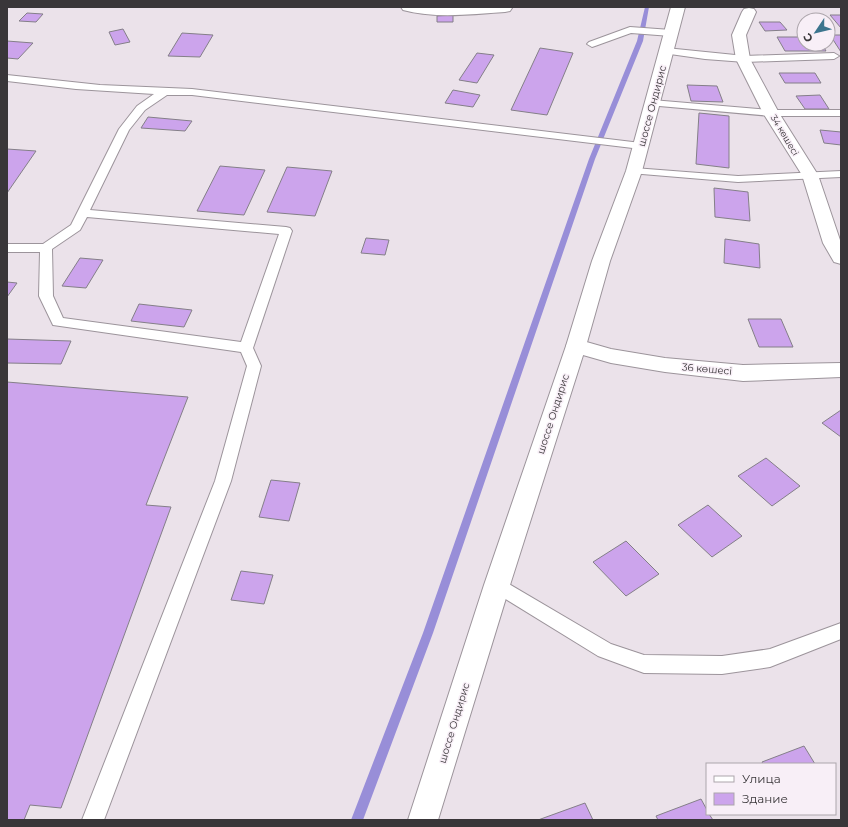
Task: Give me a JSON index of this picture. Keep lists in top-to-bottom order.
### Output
{
  "streets": {
    "main road": ["шоссе Ондирис", "34 көшесі", "36 көшесі"]
  },
  "crossings": [
    ["шоссе Ондирис", "36 көшесі"]
  ],
  "legend": ["Улица", "Здание"],
  "north": "bottom left"
}
